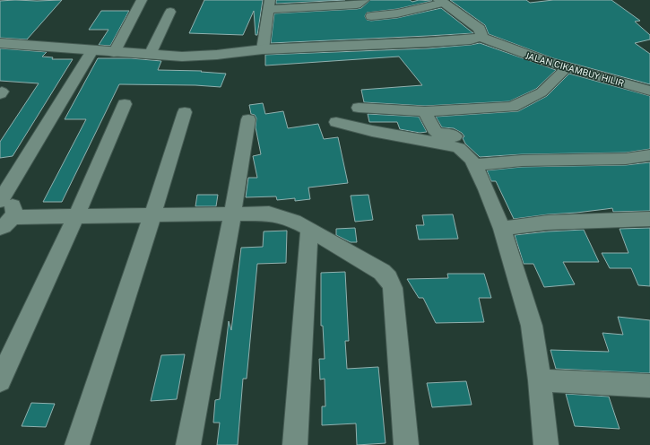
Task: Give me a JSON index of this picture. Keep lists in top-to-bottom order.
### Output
{
  "streets": {
    "street": ["JALAN CIKAMBUY HILIR"]
  }
}
